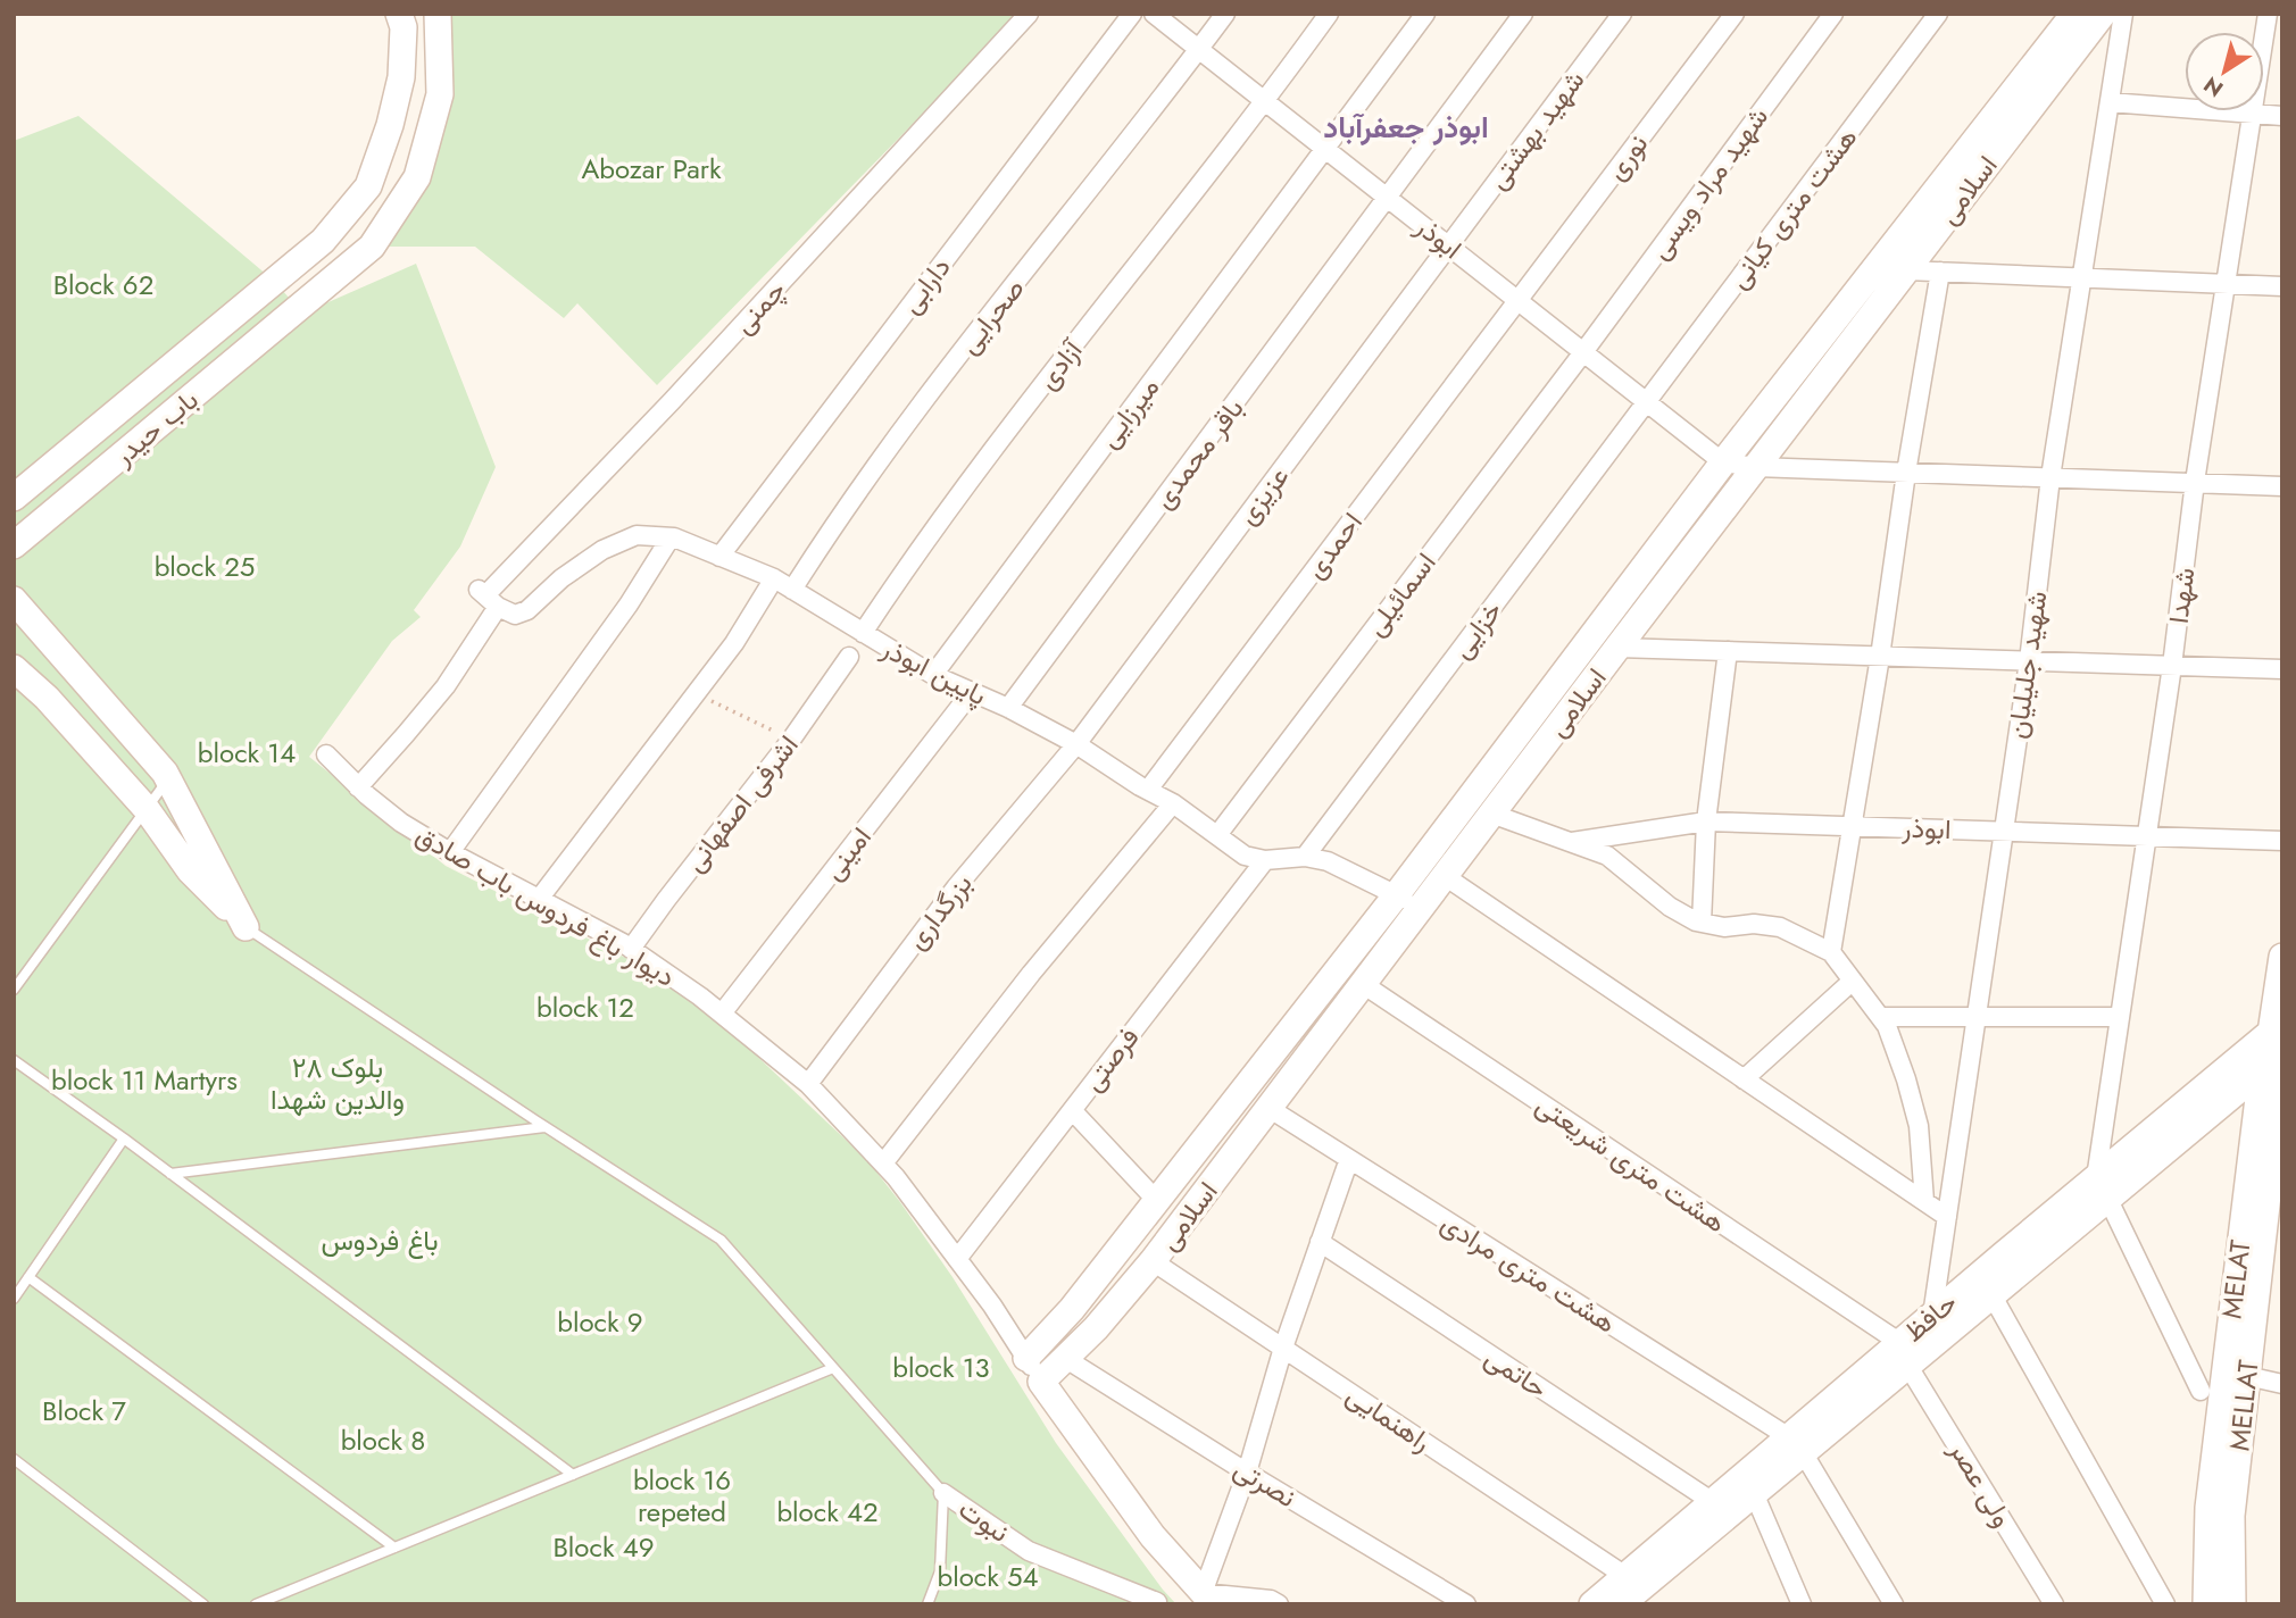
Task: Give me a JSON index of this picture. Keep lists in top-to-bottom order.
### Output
{
  "streets": {
    "street": [
      "شهید بهشتی",
      "نوری",
      "شهید مراد ویسی",
      "اسلامی",
      "هشت متری کیانی",
      "ابوذر",
      "دارابی",
      "چمنی",
      "صحرایی",
      "آزادی",
      "میرزایی",
      "باب حیدر",
      "باقر محمدی",
      "عزیزی",
      "احمدی",
      "اسمائیلی",
      "شهدا",
      "خزایی",
      "شهید جلیلیان",
      "پایین ابوذر",
      "اشرفی اصفهانی",
      "امینی",
      "دیوار باغ فردوس باب صادق",
      "بزرگداری",
      "فرصتی",
      "هشت متری شریعتی",
      "هشت متری مرادی",
      "MELAT",
      "حافظ",
      "حاتمی",
      "MELLAT",
      "راهنمایی",
      "نصرتی",
      "ولی عصر",
      "نبوت"
    ]
  },
  "crossings": [
    ["شهید بهشتی", "ابوذر"],
    ["شهید بهشتی", "عزیزی"],
    ["نوری", "ابوذر"],
    ["نوری", "احمدی"],
    ["شهید مراد ویسی", "ابوذر"],
    ["شهید مراد ویسی", "اسمائیلی"],
    ["اسلامی", "ابوذر"],
    ["اسلامی", "پایین ابوذر"],
    ["اسلامی", "دیوار باغ فردوس باب صادق"],
    ["اسلامی", "هشت متری شریعتی"],
    ["اسلامی", "هشت متری مرادی"],
    ["اسلامی", "راهنمایی"],
    ["اسلامی", "نصرتی"],
    ["هشت متری کیانی", "ابوذر"],
    ["هشت متری کیانی", "خزایی"],
    ["ابوذر", "صحرایی"],
    ["ابوذر", "آزادی"],
    ["ابوذر", "میرزایی"],
    ["ابوذر", "باقر محمدی"],
    ["ابوذر", "عزیزی"],
    ["ابوذر", "احمدی"],
    ["ابوذر", "اسمائیلی"],
    ["ابوذر", "شهدا"],
    ["ابوذر", "خزایی"],
    ["ابوذر", "شهید جلیلیان"],
    ["دارابی", "پایین ابوذر"],
    ["چمنی", "پایین ابوذر"],
    ["چمنی", "دیوار باغ فردوس باب صادق"],
    ["صحرایی", "پایین ابوذر"],
    ["آزادی", "پایین ابوذر"],
    ["میرزایی", "پایین ابوذر"],
    ["باقر محمدی", "پایین ابوذر"],
    ["عزیزی", "پایین ابوذر"],
    ["عزیزی", "بزرگداری"],
    ["احمدی", "پایین ابوذر"],
    ["اسمائیلی", "پایین ابوذر"],
    ["شهدا", "حافظ"],
    ["خزایی", "پایین ابوذر"],
    ["شهید جلیلیان", "حافظ"],
    ["پایین ابوذر", "امینی"],
    ["پایین ابوذر", "بزرگداری"],
    ["پایین ابوذر", "فرصتی"],
    ["اشرفی اصفهانی", "دیوار باغ فردوس باب صادق"],
    ["امینی", "دیوار باغ فردوس باب صادق"],
    ["دیوار باغ فردوس باب صادق", "بزرگداری"],
    ["دیوار باغ فردوس باب صادق", "فرصتی"],
    ["هشت متری شریعتی", "حافظ"],
    ["هشت متری شریعتی", "ولی عصر"],
    ["هشت متری مرادی", "حافظ"],
    ["MELAT", "حافظ"],
    ["MELAT", "MELLAT"],
    ["حافظ", "حاتمی"],
    ["حافظ", "راهنمایی"],
    ["حافظ", "ولی عصر"]
  ],
  "districts": ["ابوذر جعفرآباد"],
  "parks": [
    "Abozar Park",
    "Block 62",
    "block 25",
    "block 14",
    "block 12",
    "بلوک ۲۸ والدین شهدا",
    "block 11 Martyrs",
    "باغ فردوس",
    "block 9",
    "block 13",
    "Block 7",
    "block 8",
    "block 16 repeted",
    "block 42",
    "Block 49",
    "block 54"
  ],
  "north": "bottom left"
}
